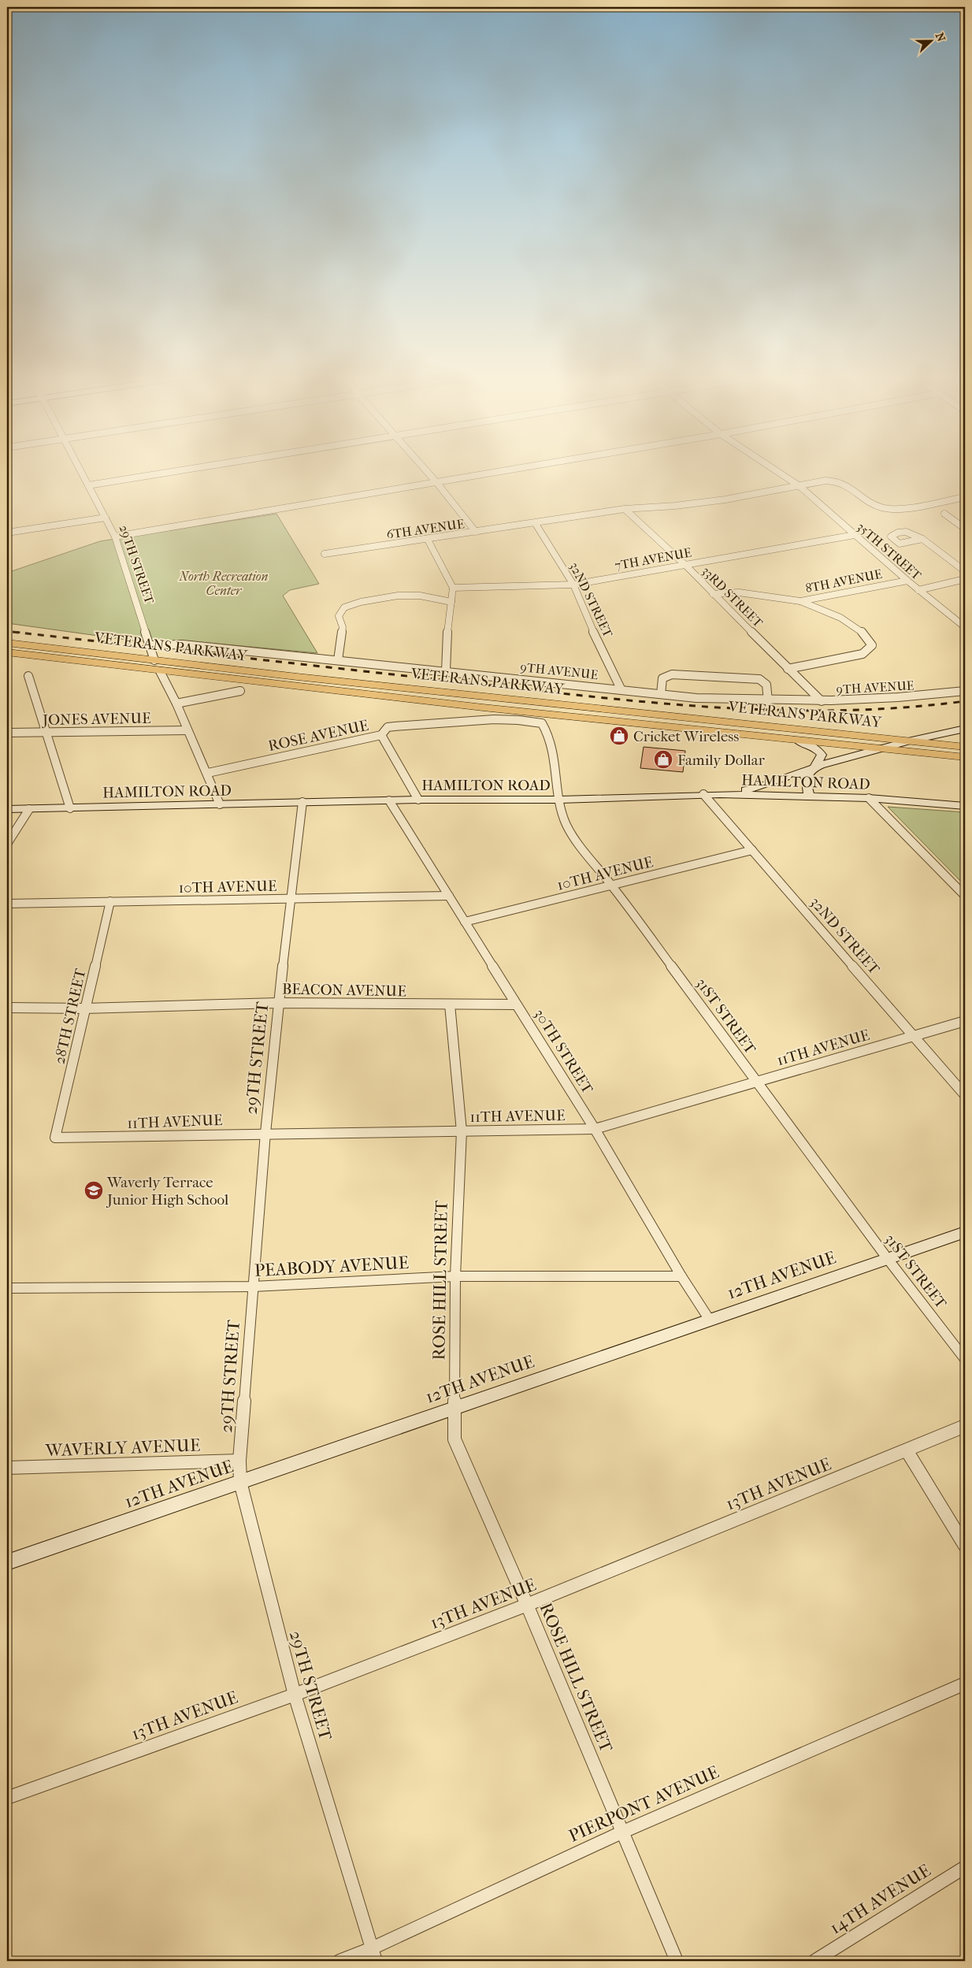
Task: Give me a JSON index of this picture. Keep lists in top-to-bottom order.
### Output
{
  "streets": {
    "main road": ["VETERANS PARKWAY"],
    "street": [
      "6TH AVENUE",
      "35TH STREET",
      "7TH AVENUE",
      "29TH STREET",
      "8TH AVENUE",
      "33RD STREET",
      "32ND STREET",
      "9TH AVENUE",
      "JONES AVENUE",
      "ROSE AVENUE",
      "HAMILTON ROAD",
      "10TH AVENUE",
      "BEACON AVENUE",
      "31ST STREET",
      "28TH STREET",
      "11TH AVENUE",
      "30TH STREET",
      "PEABODY AVENUE",
      "12TH AVENUE",
      "ROSE HILL STREET",
      "WAVERLY AVENUE",
      "13TH AVENUE",
      "PIERPONT AVENUE",
      "14TH AVENUE"
    ]
  },
  "crossings": [
    ["6TH AVENUE", "35TH STREET"],
    ["6TH AVENUE", "33RD STREET"],
    ["6TH AVENUE", "32ND STREET"],
    ["35TH STREET", "7TH AVENUE"],
    ["35TH STREET", "8TH AVENUE"],
    ["7TH AVENUE", "33RD STREET"],
    ["7TH AVENUE", "32ND STREET"],
    ["29TH STREET", "VETERANS PARKWAY"],
    ["29TH STREET", "9TH AVENUE"],
    ["29TH STREET", "HAMILTON ROAD"],
    ["29TH STREET", "10TH AVENUE"],
    ["29TH STREET", "BEACON AVENUE"],
    ["29TH STREET", "11TH AVENUE"],
    ["29TH STREET", "PEABODY AVENUE"],
    ["29TH STREET", "12TH AVENUE"],
    ["29TH STREET", "WAVERLY AVENUE"],
    ["29TH STREET", "13TH AVENUE"],
    ["29TH STREET", "PIERPONT AVENUE"],
    ["8TH AVENUE", "33RD STREET"],
    ["33RD STREET", "9TH AVENUE"],
    ["32ND STREET", "9TH AVENUE"],
    ["32ND STREET", "HAMILTON ROAD"],
    ["32ND STREET", "10TH AVENUE"],
    ["32ND STREET", "11TH AVENUE"],
    ["ROSE AVENUE", "31ST STREET"],
    ["HAMILTON ROAD", "31ST STREET"],
    ["HAMILTON ROAD", "30TH STREET"],
    ["10TH AVENUE", "31ST STREET"],
    ["10TH AVENUE", "28TH STREET"],
    ["10TH AVENUE", "30TH STREET"],
    ["BEACON AVENUE", "28TH STREET"],
    ["BEACON AVENUE", "30TH STREET"],
    ["BEACON AVENUE", "ROSE HILL STREET"],
    ["31ST STREET", "11TH AVENUE"],
    ["31ST STREET", "12TH AVENUE"],
    ["28TH STREET", "11TH AVENUE"],
    ["11TH AVENUE", "30TH STREET"],
    ["11TH AVENUE", "ROSE HILL STREET"],
    ["30TH STREET", "PEABODY AVENUE"],
    ["30TH STREET", "12TH AVENUE"],
    ["PEABODY AVENUE", "ROSE HILL STREET"],
    ["12TH AVENUE", "ROSE HILL STREET"],
    ["ROSE HILL STREET", "13TH AVENUE"],
    ["ROSE HILL STREET", "PIERPONT AVENUE"]
  ],
  "parks": ["North Recreation Center"],
  "places": {
    "shop": ["Cricket Wireless", "Family Dollar"],
    "school or university": ["Waverly Terrace Junior High School"]
  },
  "north": "right"
}
